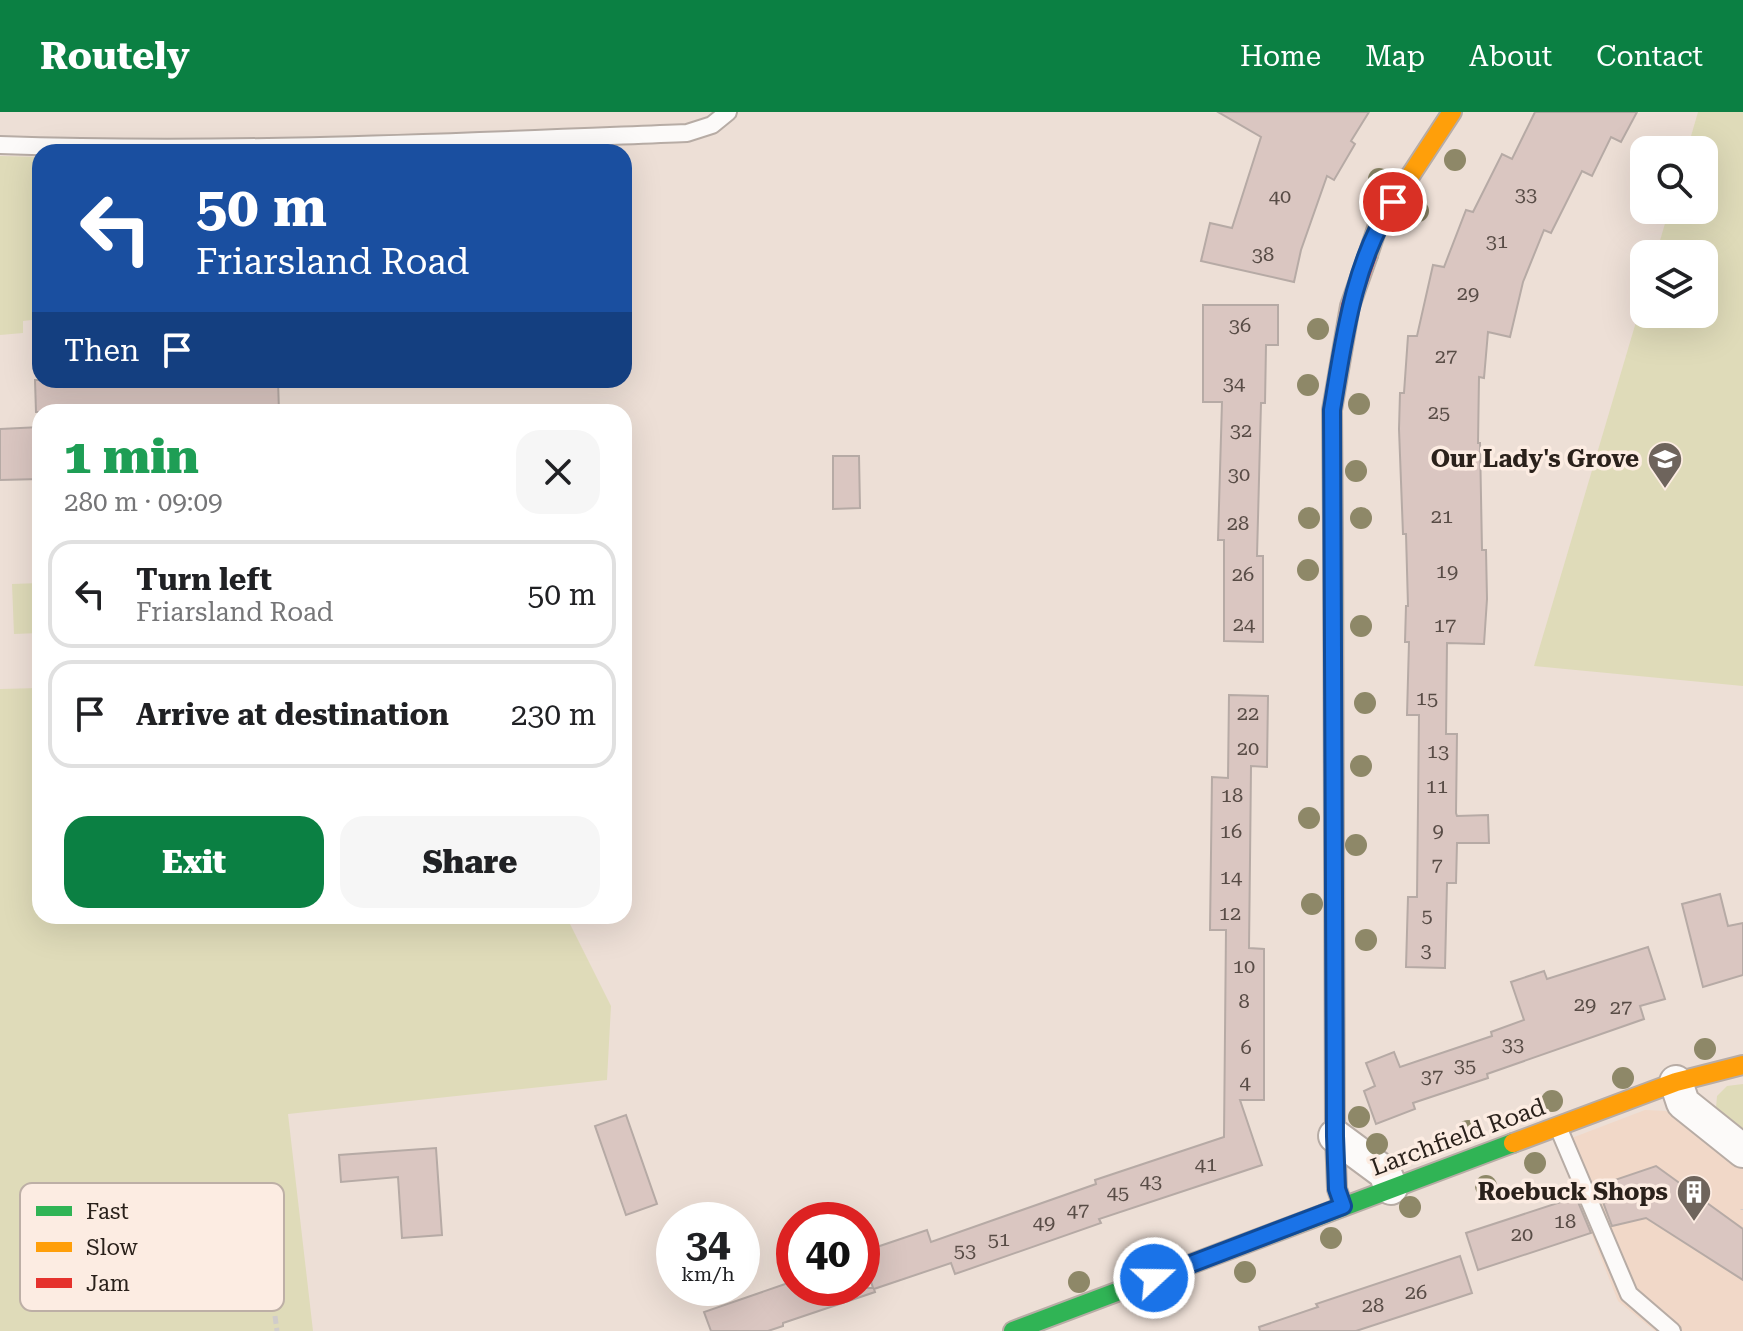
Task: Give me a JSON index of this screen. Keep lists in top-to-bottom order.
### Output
{
  "streets": {
    "street": ["Larchfield Road"]
  },
  "places": {
    "school or university": ["Our Lady's Grove"],
    "building": ["Roebuck Shops"]
  },
  "house_numbers": [
    "33",
    "40",
    "31",
    "38",
    "29",
    "36",
    "27",
    "34",
    "25",
    "32",
    "30",
    "21",
    "28",
    "19",
    "26",
    "24",
    "17",
    "15",
    "22",
    "20",
    "13",
    "11",
    "18",
    "9",
    "16",
    "7",
    "14",
    "12",
    "5",
    "3",
    "10",
    "8",
    "29",
    "27",
    "33",
    "6",
    "35",
    "37",
    "4",
    "41",
    "43",
    "45",
    "47",
    "18",
    "49",
    "20",
    "51",
    "53",
    "26",
    "28"
  ],
  "legend": ["Fast", "Slow", "Jam"],
  "page": {
    "header": "Routely",
    "nav": [
      "Home",
      "Map",
      "About",
      "Contact"
    ],
    "turn": ["50 m", "Friarsland Road"],
    "then": "Then",
    "heading": ["1 min", "280 m · 09:09"],
    "list": [
      {
        "name": "Turn left",
        "note": "Friarsland Road",
        "value": "50 m"
      },
      {
        "name": "Arrive at destination",
        "value": "230 m"
      }
    ],
    "buttons": ["Exit", "Share"],
    "speed": "34 km/h",
    "limit": "40"
  }
}
